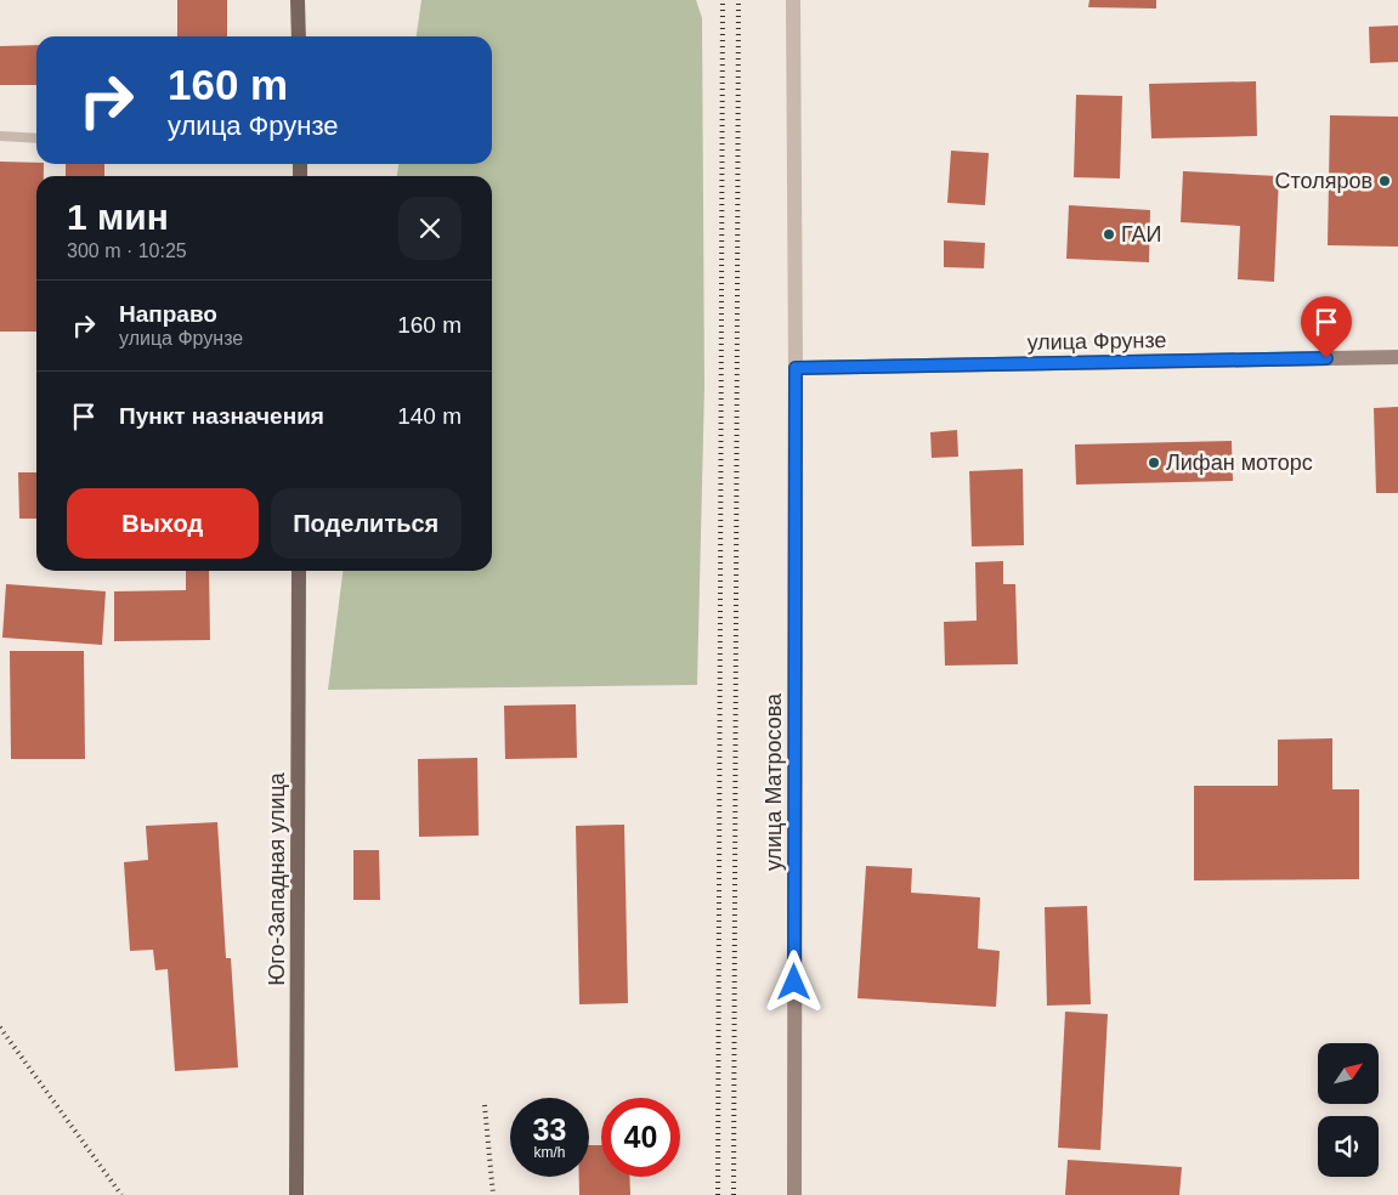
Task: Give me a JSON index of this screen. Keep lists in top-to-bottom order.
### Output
{
  "streets": {
    "main road": ["Юго-Западная улица"],
    "street": ["улица Фрунзе", "улица Матросова"]
  },
  "crossings": [
    ["улица Фрунзе", "улица Матросова"]
  ],
  "places": ["Столяров", "ГАИ", "Лифан моторс"],
  "north": "top right",
  "page": {
    "turn": ["160 m", "улица Фрунзе"],
    "heading": ["1 мин", "300 m · 10:25"],
    "list": [
      {
        "name": "Направо",
        "note": "улица Фрунзе",
        "value": "160 m"
      },
      {
        "name": "Пункт назначения",
        "value": "140 m"
      }
    ],
    "buttons": ["Выход", "Поделиться"],
    "speed": "33 km/h",
    "limit": "40"
  }
}
